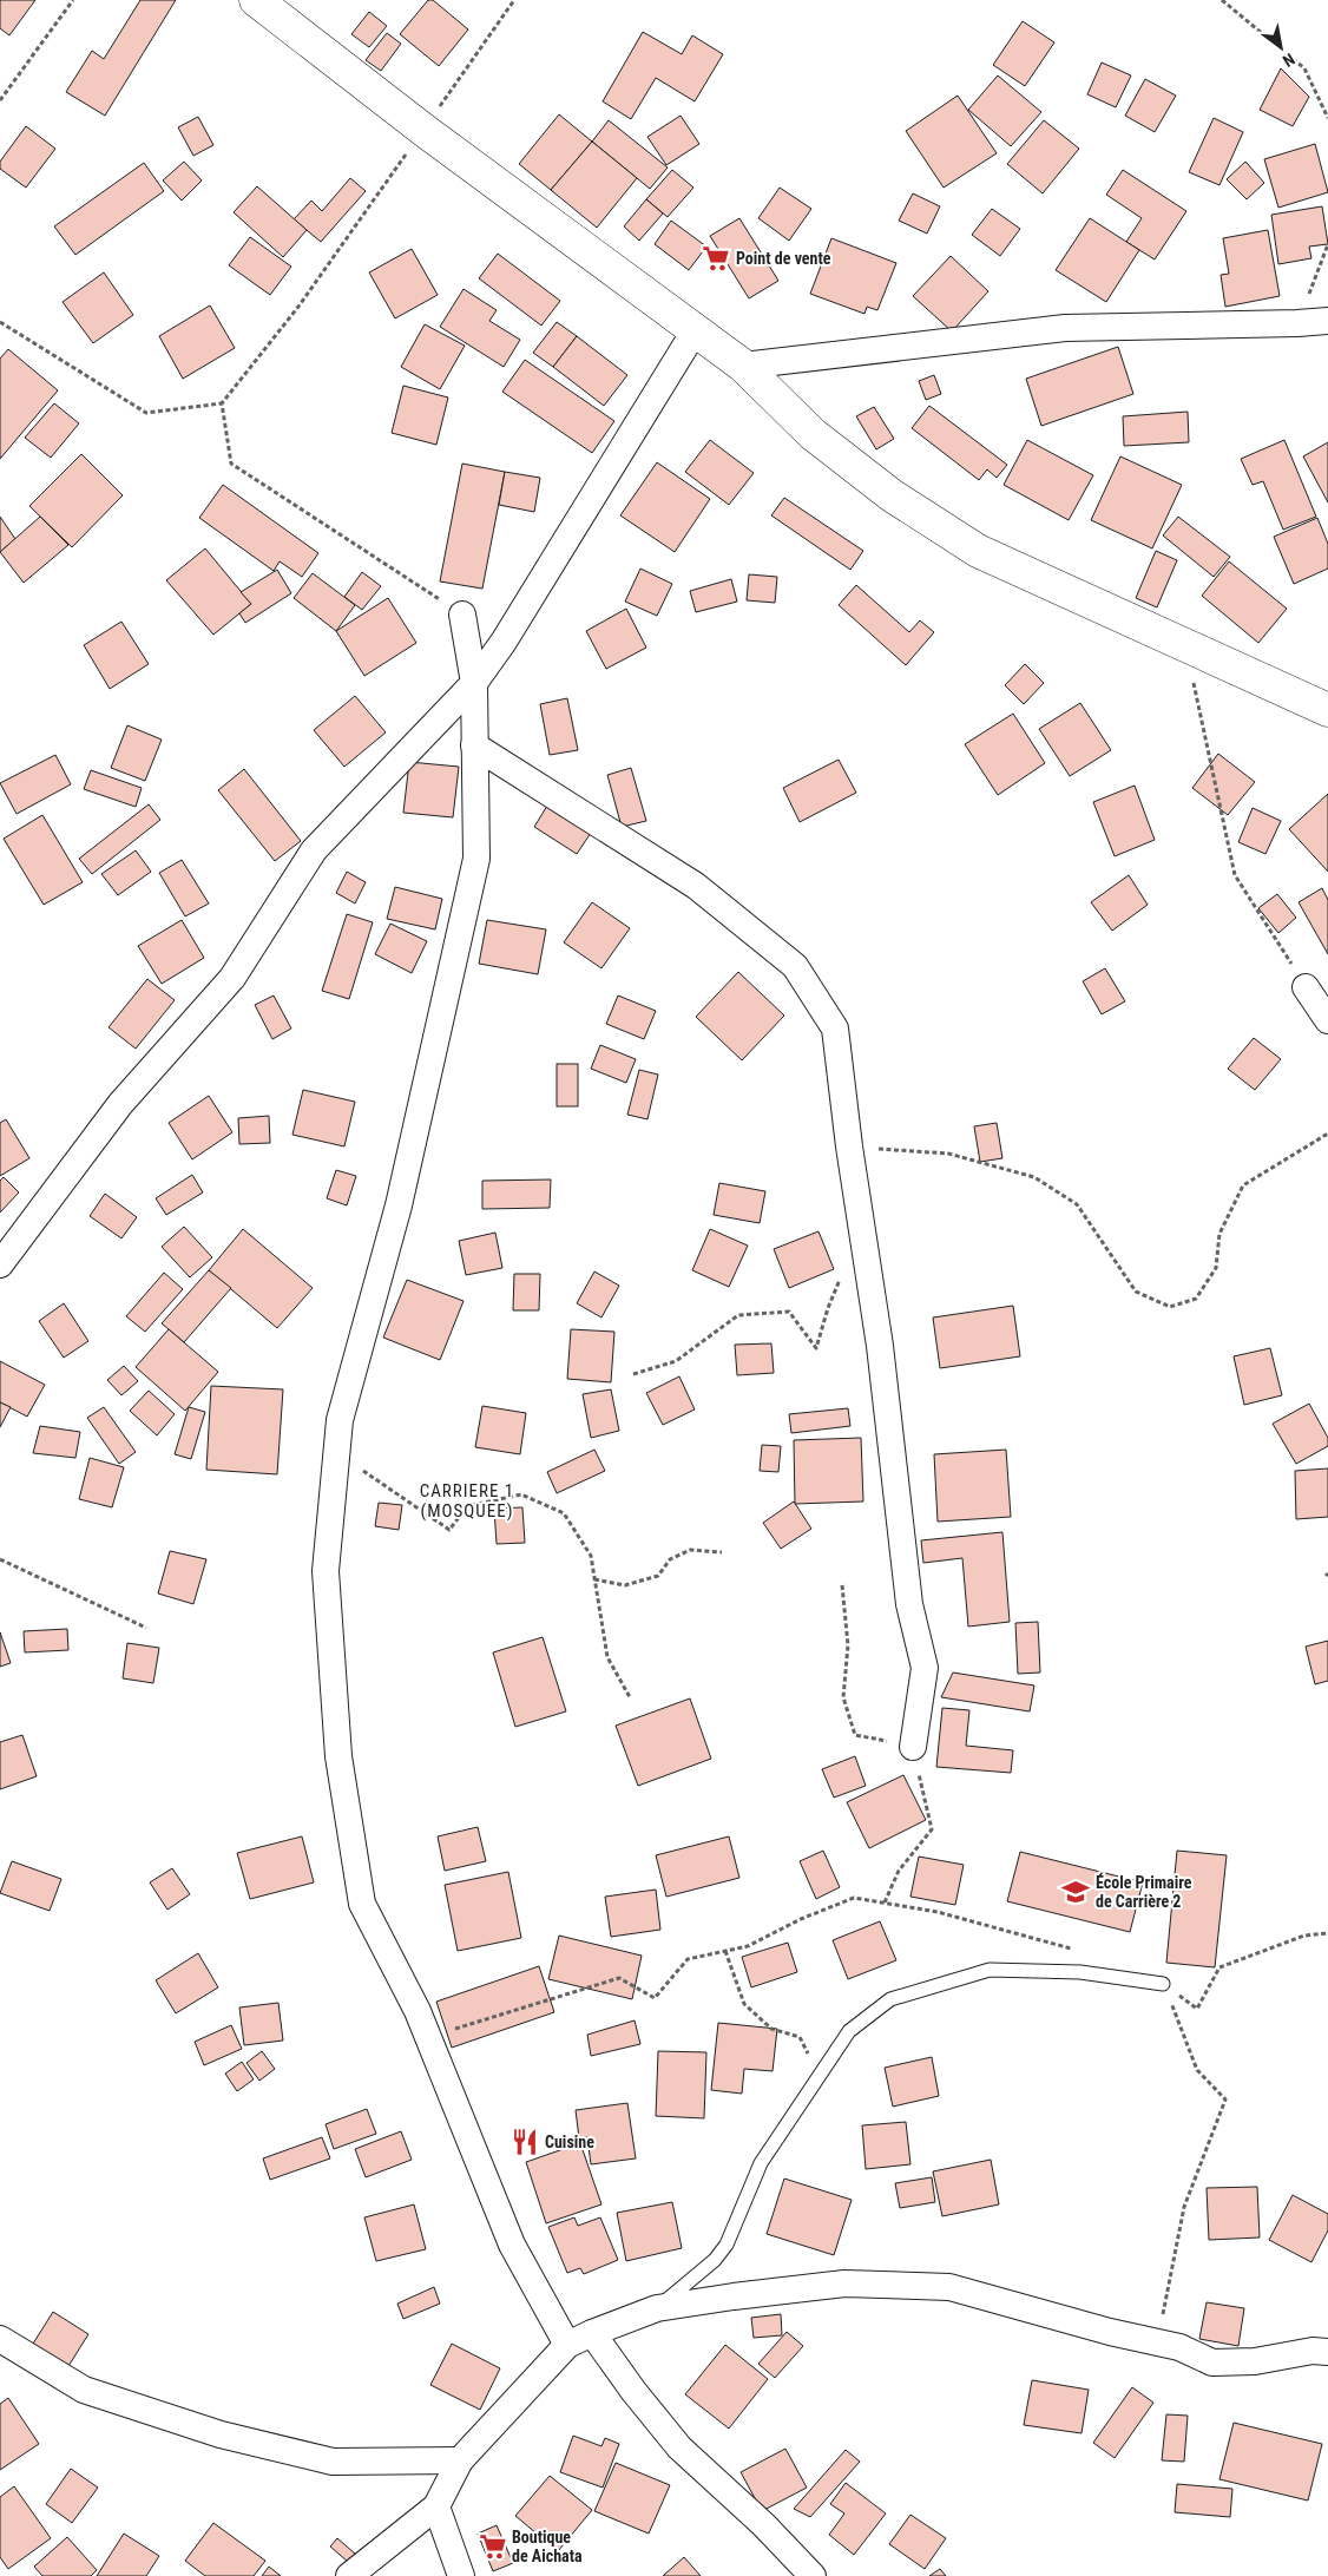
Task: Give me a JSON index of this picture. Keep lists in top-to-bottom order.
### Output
{
  "districts": ["CARRIERE 1 (MOSQUEE)"],
  "places": {
    "supermarket": ["Point de vente", "Boutique de Aichata"],
    "school or university": ["École Primaire de Carrière 2"],
    "restaurant": ["Cuisine"]
  },
  "north": "bottom right"
}
